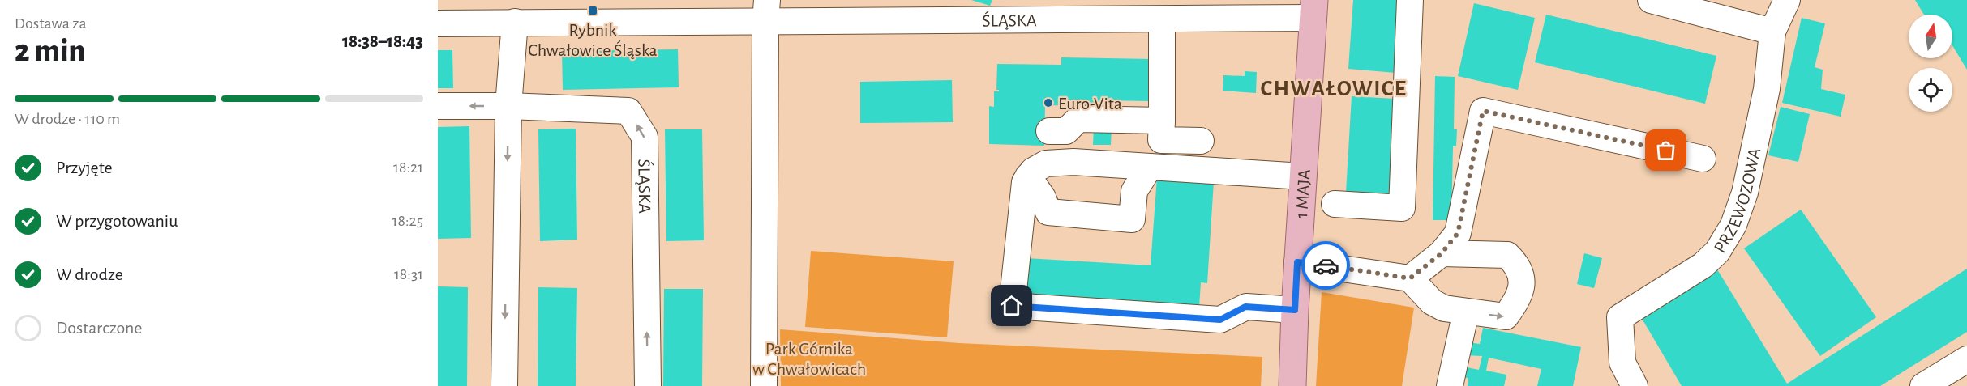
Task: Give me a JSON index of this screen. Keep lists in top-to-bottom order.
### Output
{
  "streets": {
    "main road": ["1 MAJA"],
    "street": ["ŚLĄSKA", "PRZEWOZOWA"]
  },
  "crossings": [
    ["ŚLĄSKA", "1 MAJA"]
  ],
  "districts": ["CHWAŁOWICE"],
  "parks": ["Park Górnika w Chwałowicach"],
  "places": {
    "transit": ["Rybnik Chwałowice Śląska"],
    "other": ["Euro-Vita"]
  },
  "north": "top",
  "page": {
    "heading": ["2 min", "Dostawa za", "18:38–18:43"],
    "bar": "W drodze · 110 m",
    "list": [
      ["Przyjęte", "18:21"],
      ["W przygotowaniu", "18:25"],
      ["W drodze", "18:31"],
      "Dostarczone"
    ]
  }
}
